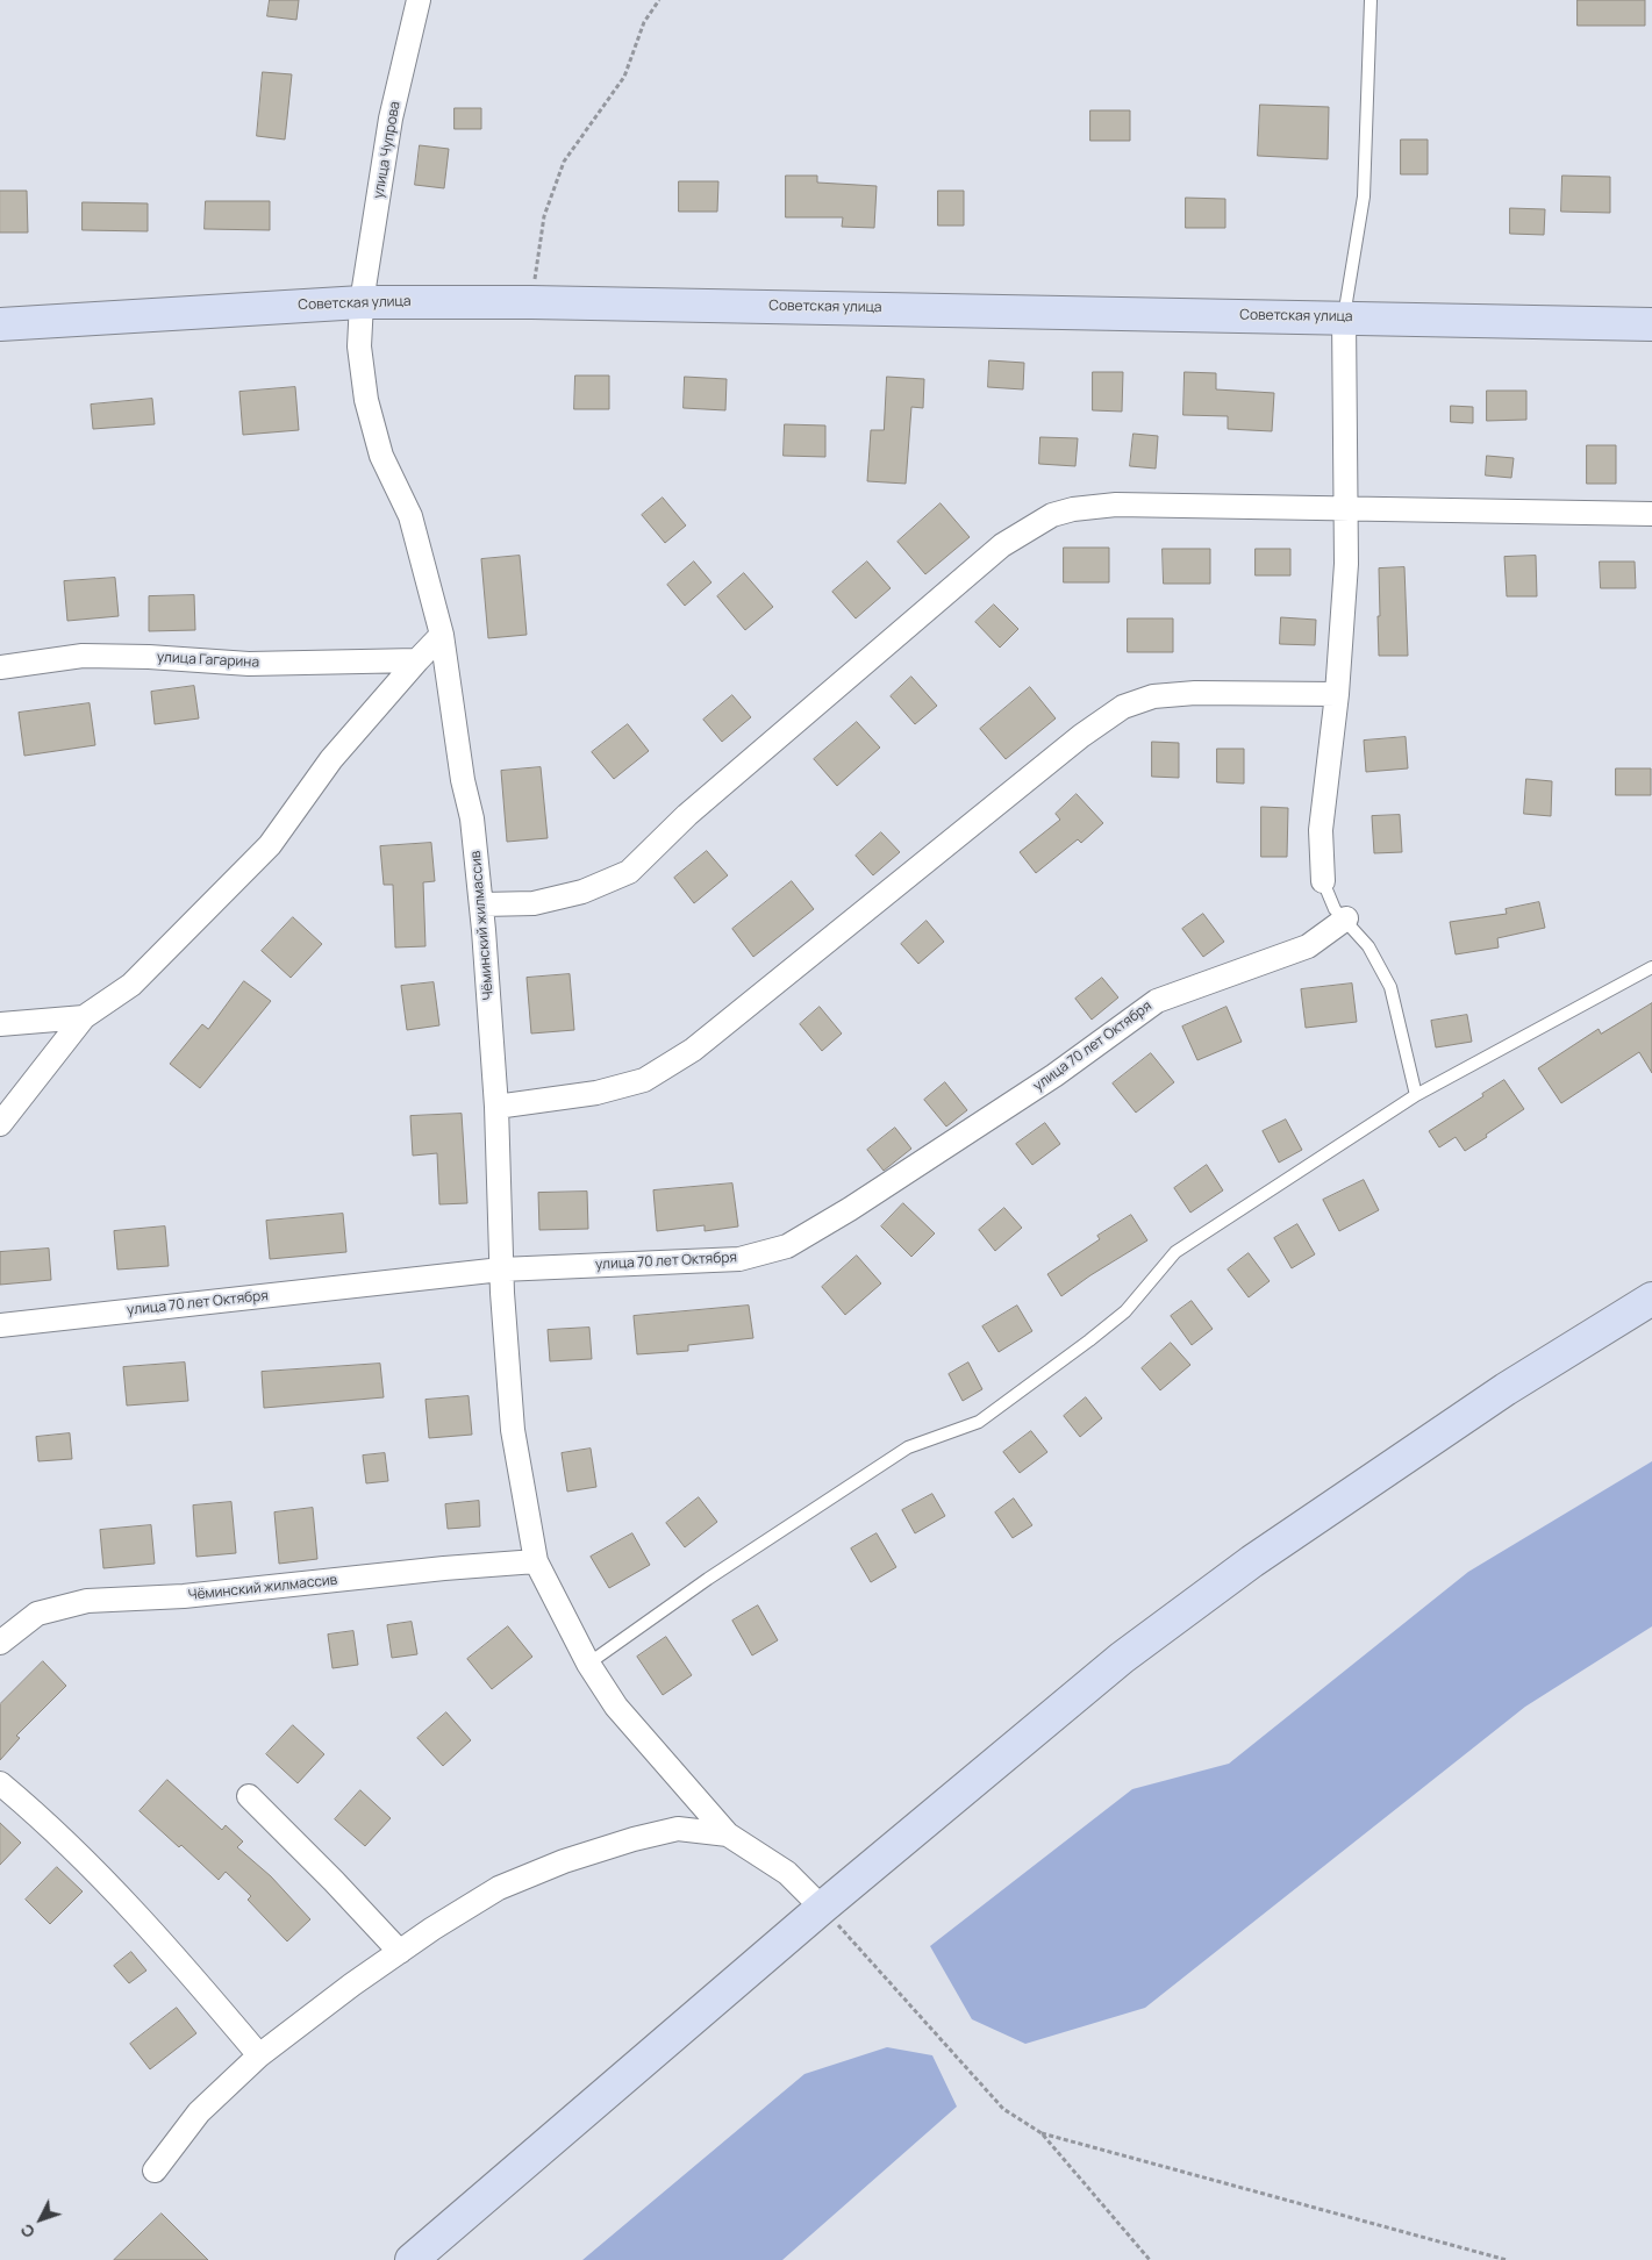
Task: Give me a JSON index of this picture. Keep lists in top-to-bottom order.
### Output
{
  "streets": {
    "main road": ["Советская улица"],
    "street": [
      "улица Чупрова",
      "улица Гагарина",
      "Чёминский жилмассив",
      "улица 70 лет Октября"
    ]
  },
  "crossings": [
    ["улица Чупрова", "Советская улица"],
    ["улица Чупрова", "Чёминский жилмассив"],
    ["Советская улица", "Чёминский жилмассив"],
    ["Чёминский жилмассив", "улица 70 лет Октября"]
  ],
  "north": "bottom left"
}
